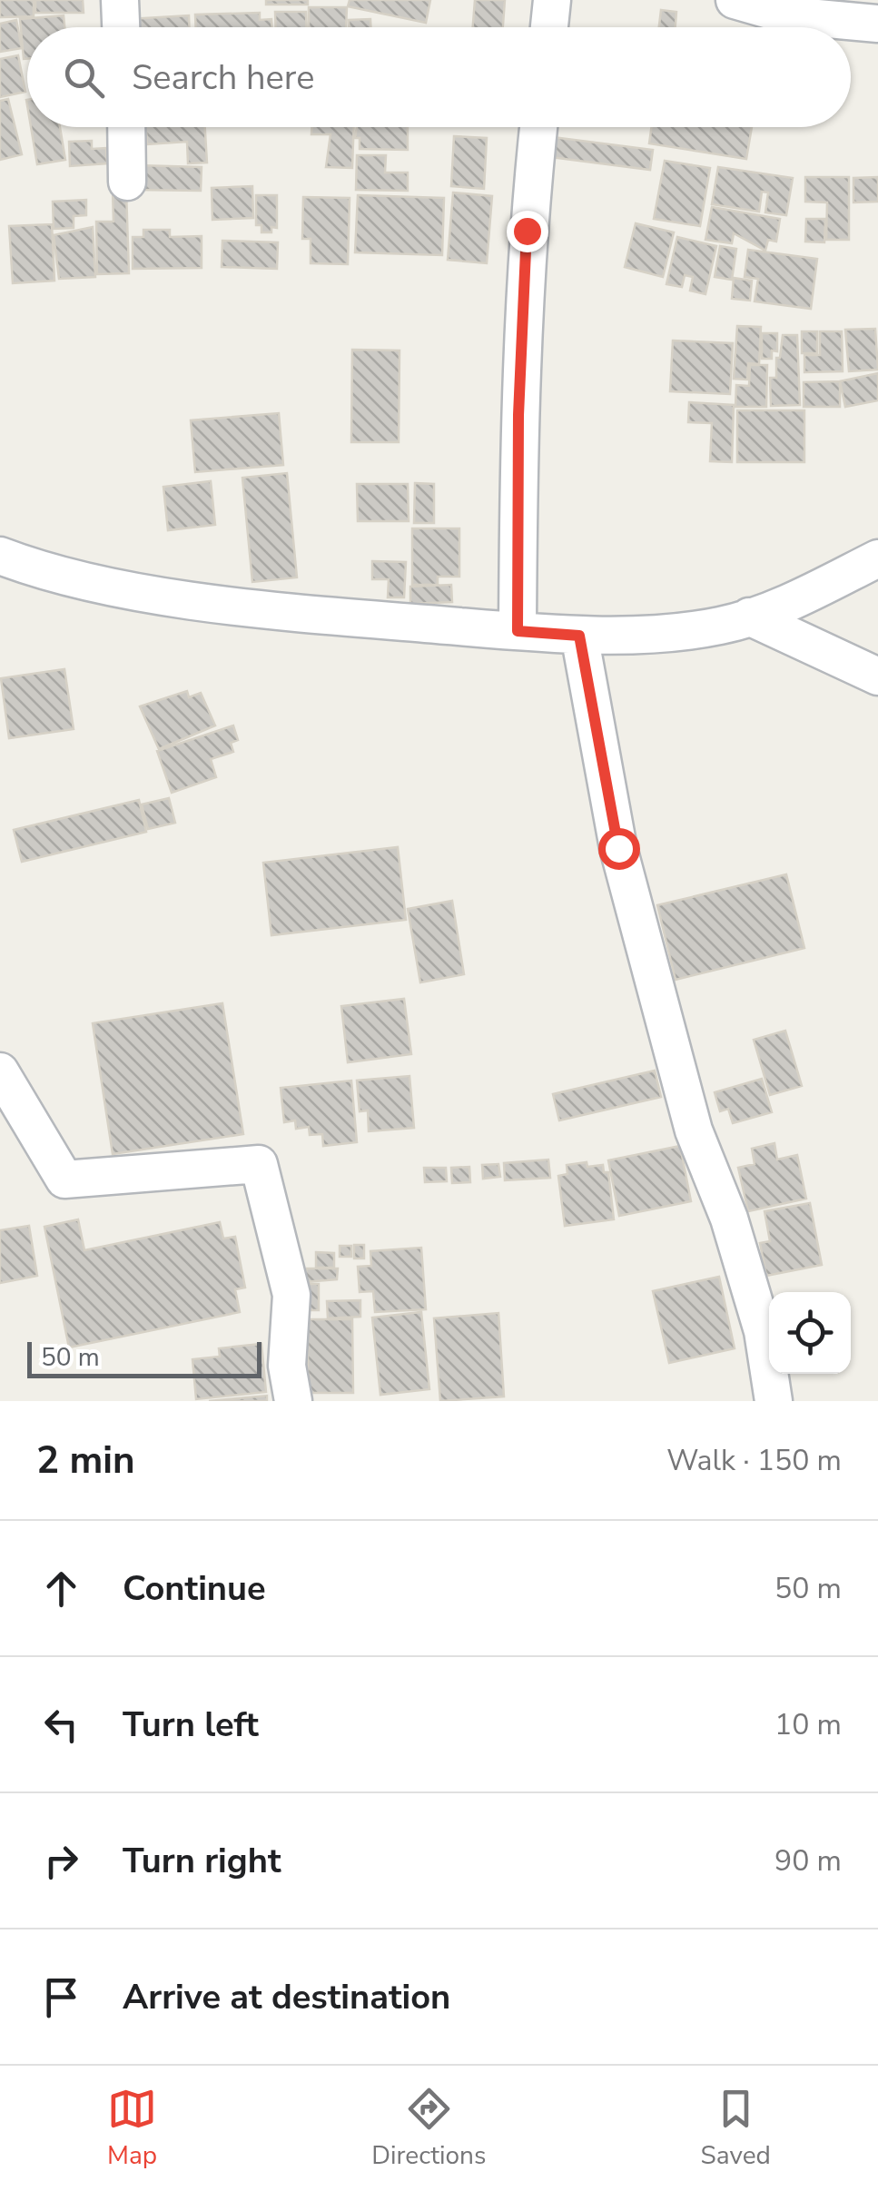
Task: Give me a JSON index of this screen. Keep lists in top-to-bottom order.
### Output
{
  "scale_bar": "50 m",
  "page": {
    "search": "Search here",
    "scale": "50 m",
    "heading": ["2 min", "Walk · 150 m"],
    "list": [
      ["Continue", "50 m"],
      ["Turn left", "10 m"],
      ["Turn right", "90 m"],
      "Arrive at destination"
    ],
    "nav": ["Map", "Directions", "Saved"]
  }
}
